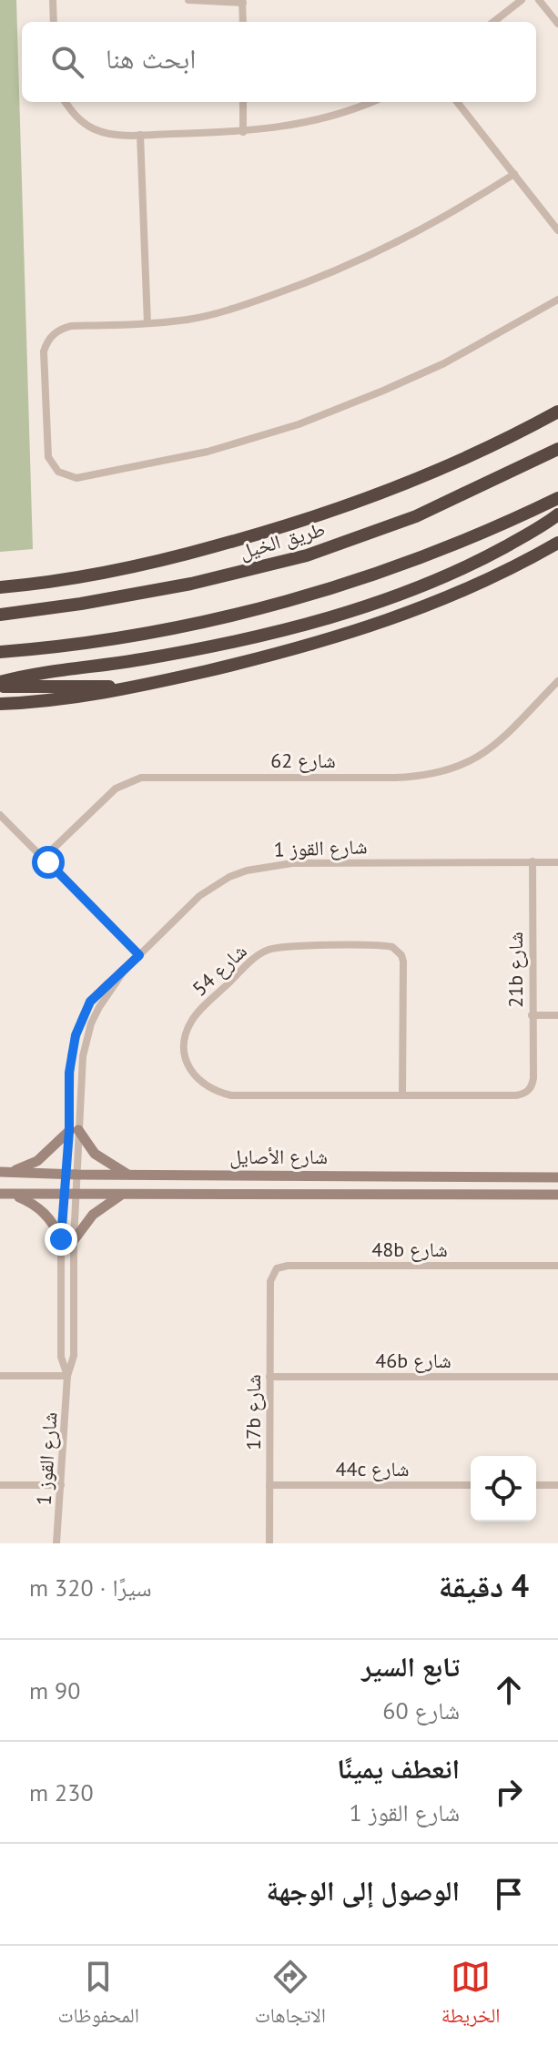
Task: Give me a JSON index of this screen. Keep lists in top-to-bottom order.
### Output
{
  "streets": {
    "highway": ["طريق الخيل"],
    "main road": ["شارع الأصايل"],
    "street": [
      "شارع 62",
      "شارع القوز 1",
      "شارع 54",
      "21b شارع",
      "48b شارع",
      "46b شارع",
      "17b شارع",
      "44c شارع"
    ]
  },
  "crossings": [
    ["شارع القوز 1", "21b شارع"],
    ["شارع القوز 1", "شارع الأصايل"],
    ["شارع 54", "21b شارع"],
    ["48b شارع", "17b شارع"],
    ["46b شارع", "17b شارع"],
    ["17b شارع", "44c شارع"]
  ],
  "page": {
    "search": "ابحث هنا",
    "heading": ["4 دقيقة", "سيرًا · 320 m"],
    "list": [
      ["تابع السير", "شارع 60", "90 m"],
      ["انعطف يمينًا", "شارع القوز 1", "230 m"],
      "الوصول إلى الوجهة"
    ],
    "nav": ["الخريطة", "الاتجاهات", "المحفوظات"]
  }
}
